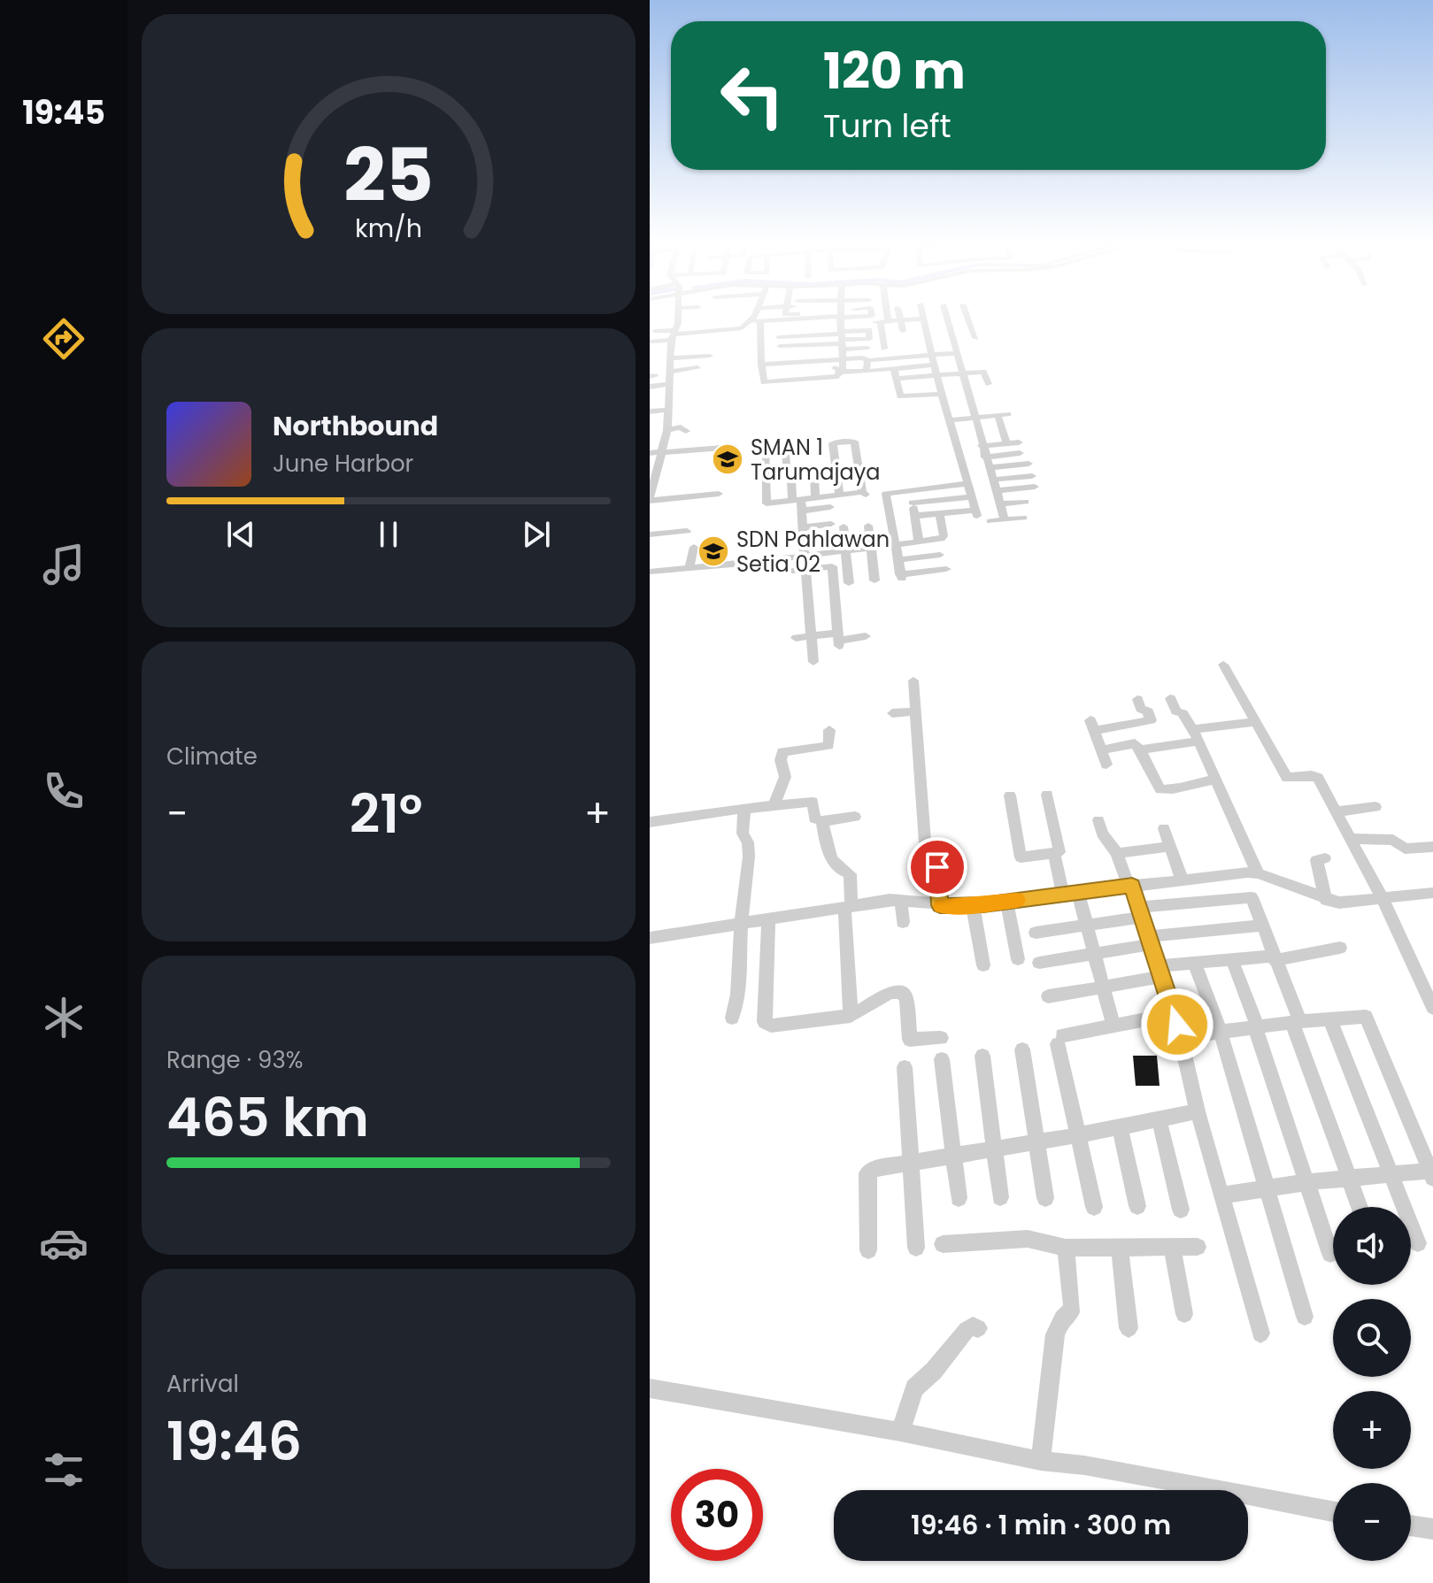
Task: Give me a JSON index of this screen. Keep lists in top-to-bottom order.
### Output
{
  "places": {
    "school or university": ["SMAN 1 Tarumajaya", "SDN Pahlawan Setia 02"]
  },
  "page": {
    "tabs": "19:45",
    "turn": ["120 m", "Turn left"],
    "song": ["Northbound", "June Harbor"],
    "tile": [
      "Climate",
      ["Range · 93%", "465 km"],
      ["Arrival", "19:46"]
    ],
    "heat": ["−", "21°", "+"],
    "map_buttons": ["+", "−"],
    "limit": "30",
    "trip": "19:46 · 1 min · 300 m",
    "gauge": ["25", "km/h"]
  }
}
